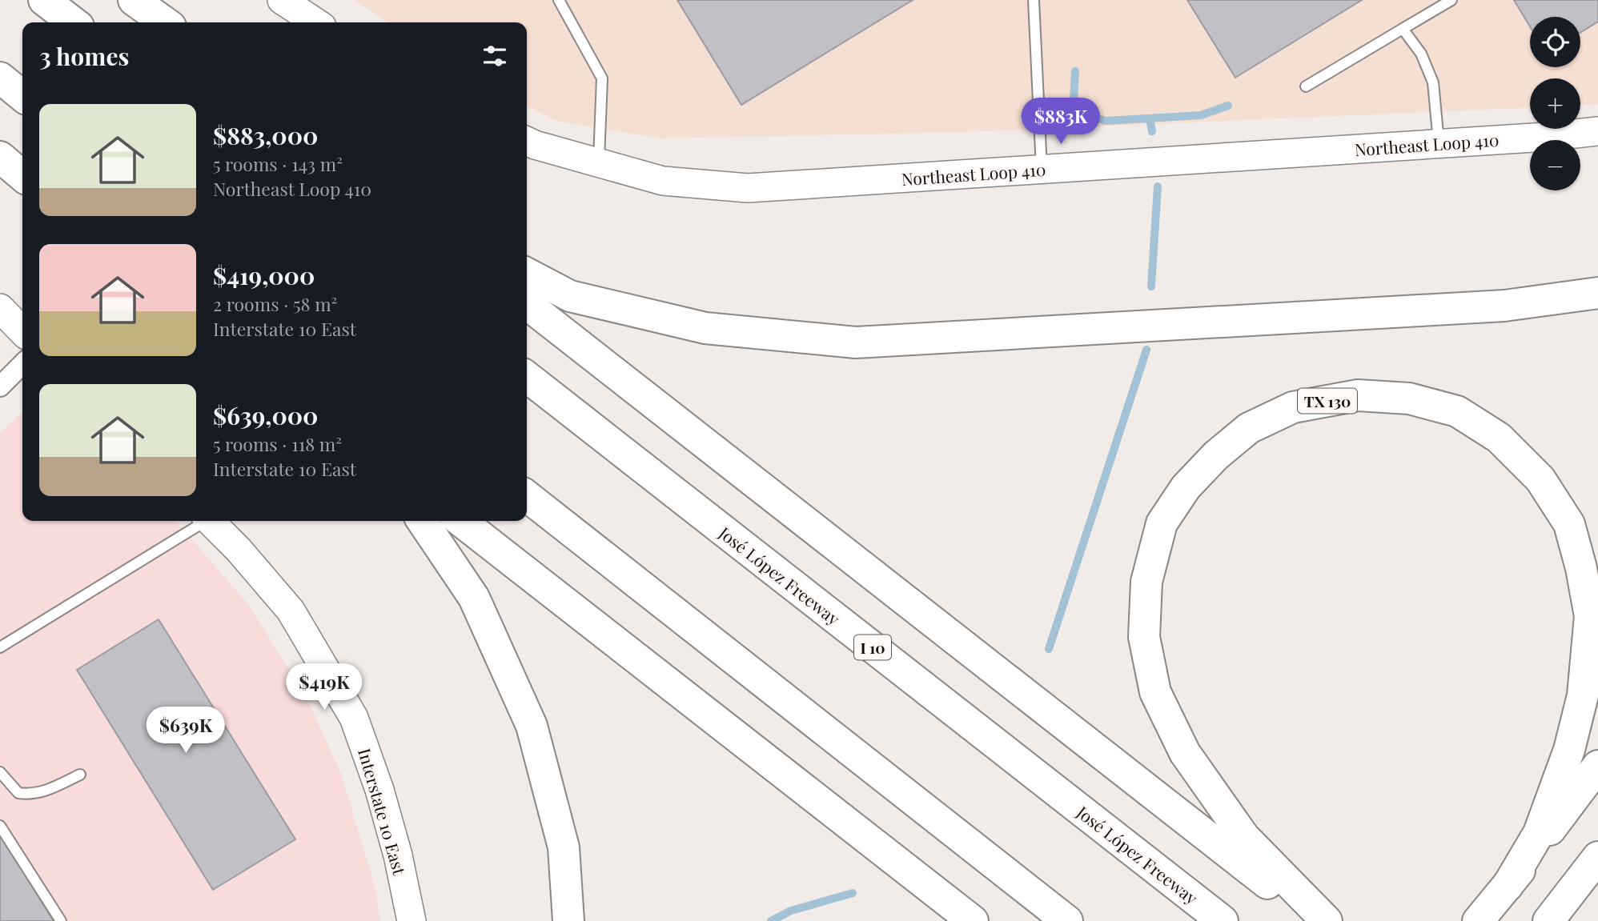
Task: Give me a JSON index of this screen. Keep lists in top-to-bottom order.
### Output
{
  "streets": {
    "highway": ["TX 130", "José López Freeway", "I 10"],
    "main road": ["Northeast Loop 410", "Interstate 10 East"]
  },
  "page": {
    "map_buttons": ["+", "−"],
    "heading": "3 homes",
    "list": [
      {
        "name": "$883,000",
        "note": "5 rooms · 143 m² · Northeast Loop 410"
      },
      {
        "name": "$419,000",
        "note": "2 rooms · 58 m² · Interstate 10 East"
      },
      {
        "name": "$639,000",
        "note": "5 rooms · 118 m² · Interstate 10 East"
      }
    ],
    "price": ["$883K", "$419K", "$639K"]
  }
}
